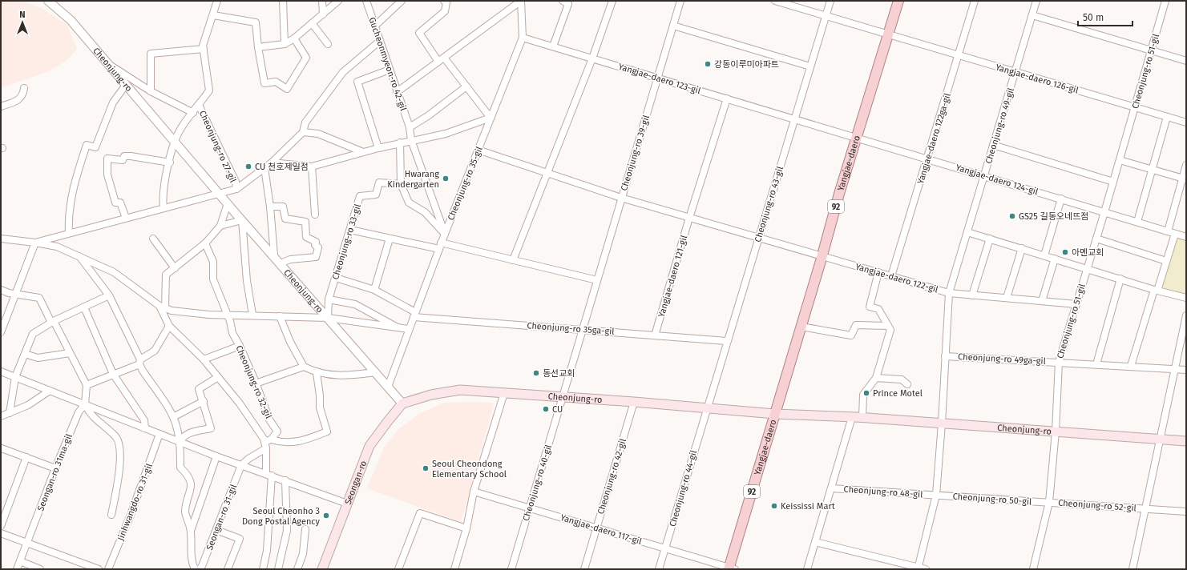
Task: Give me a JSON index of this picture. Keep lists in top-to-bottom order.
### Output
{
  "streets": {
    "main road": [
      "Cheonjung-ro",
      "Yangjae-daero",
      "92",
      "Seongan-ro"
    ],
    "street": [
      "Gucheonmyeon-ro 42-gil",
      "Cheonjung-ro 51-gil",
      "Yangjae-daero 123-gil",
      "Yangjae-daero 126-gil",
      "Cheonjung-ro 49-gil",
      "Yangjae-daero 122ga-gil",
      "Cheonjung-ro 27-gil",
      "Cheonjung-ro 39-gil",
      "Yangjae-daero 124-gil",
      "Cheonjung-ro 35-gil",
      "Cheonjung-ro 43-gil",
      "Cheonjung-ro 33-gil",
      "Yangjae-daero 121-gil",
      "Yangjae-daero 122-gil",
      "Cheonjung-ro 35ga-gil",
      "Cheonjung-ro 49ga-gil",
      "Cheonjung-ro 32-gil",
      "Seongan-ro 31ma-gil",
      "Cheonjung-ro 42-gil",
      "Cheonjung-ro 40-gil",
      "Cheonjung-ro 44-gil",
      "Cheonjung-ro 48-gil",
      "Cheonjung-ro 50-gil",
      "Jinhwangdo-ro 31-gil",
      "Cheonjung-ro 52-gil",
      "Seongan-ro 31-gil",
      "Yangjae-daero 117-gil"
    ]
  },
  "crossings": [
    ["Gucheonmyeon-ro 42-gil", "Cheonjung-ro 35-gil"],
    ["Cheonjung-ro", "Cheonjung-ro 51-gil"],
    ["Cheonjung-ro", "Cheonjung-ro 49-gil"],
    ["Cheonjung-ro", "Cheonjung-ro 27-gil"],
    ["Cheonjung-ro", "Cheonjung-ro 39-gil"],
    ["Cheonjung-ro", "Yangjae-daero"],
    ["Cheonjung-ro", "Cheonjung-ro 35-gil"],
    ["Cheonjung-ro", "Cheonjung-ro 43-gil"],
    ["Cheonjung-ro", "Cheonjung-ro 33-gil"],
    ["Cheonjung-ro", "Cheonjung-ro 42-gil"],
    ["Cheonjung-ro", "Seongan-ro"],
    ["Cheonjung-ro", "Cheonjung-ro 40-gil"],
    ["Cheonjung-ro", "Cheonjung-ro 44-gil"],
    ["Cheonjung-ro", "Cheonjung-ro 48-gil"],
    ["Cheonjung-ro", "Cheonjung-ro 52-gil"],
    ["Cheonjung-ro 51-gil", "Yangjae-daero 126-gil"],
    ["Cheonjung-ro 51-gil", "Yangjae-daero 124-gil"],
    ["Cheonjung-ro 51-gil", "Yangjae-daero 122-gil"],
    ["Cheonjung-ro 51-gil", "Cheonjung-ro 49ga-gil"],
    ["Cheonjung-ro 51-gil", "Cheonjung-ro 52-gil"],
    ["Yangjae-daero 123-gil", "Cheonjung-ro 39-gil"],
    ["Yangjae-daero 123-gil", "Yangjae-daero"],
    ["Yangjae-daero 123-gil", "Yangjae-daero 124-gil"],
    ["Yangjae-daero 123-gil", "Cheonjung-ro 35-gil"],
    ["Yangjae-daero 123-gil", "Cheonjung-ro 43-gil"],
    ["Yangjae-daero 126-gil", "Cheonjung-ro 49-gil"],
    ["Yangjae-daero 126-gil", "Yangjae-daero 122ga-gil"],
    ["Yangjae-daero 126-gil", "Yangjae-daero"],
    ["Yangjae-daero 126-gil", "Cheonjung-ro 43-gil"],
    ["Cheonjung-ro 49-gil", "Yangjae-daero 124-gil"],
    ["Cheonjung-ro 49-gil", "Yangjae-daero 122-gil"],
    ["Cheonjung-ro 49-gil", "Cheonjung-ro 49ga-gil"],
    ["Yangjae-daero 122ga-gil", "Yangjae-daero 124-gil"],
    ["Yangjae-daero 122ga-gil", "Yangjae-daero 122-gil"],
    ["Cheonjung-ro 39-gil", "Cheonjung-ro 35ga-gil"],
    ["Cheonjung-ro 39-gil", "Cheonjung-ro 40-gil"],
    ["Yangjae-daero", "Yangjae-daero 124-gil"],
    ["Yangjae-daero", "Yangjae-daero 122-gil"],
    ["Yangjae-daero", "Yangjae-daero 117-gil"],
    ["Cheonjung-ro 35-gil", "Cheonjung-ro 35ga-gil"],
    ["Cheonjung-ro 43-gil", "Cheonjung-ro 35ga-gil"],
    ["Cheonjung-ro 43-gil", "Cheonjung-ro 44-gil"],
    ["Yangjae-daero 121-gil", "Cheonjung-ro 35ga-gil"],
    ["Cheonjung-ro 42-gil", "Yangjae-daero 117-gil"],
    ["Cheonjung-ro 40-gil", "Yangjae-daero 117-gil"],
    ["Cheonjung-ro 44-gil", "Yangjae-daero 117-gil"],
    ["Cheonjung-ro 48-gil", "Cheonjung-ro 50-gil"],
    ["Cheonjung-ro 50-gil", "Cheonjung-ro 52-gil"]
  ],
  "places": [
    "강동이루미아파트",
    "CU 천호제일점",
    "Hwarang Kindergarten",
    "GS25 길동오네뜨점",
    "아멘교회",
    "동선교회",
    "Prince Motel",
    "CU",
    "Seoul Cheondong Elementary School",
    "Keississi Mart",
    "Seoul Cheonho 3 Dong Postal Agency"
  ],
  "scale_bar": "50 m",
  "north": "top"
}
